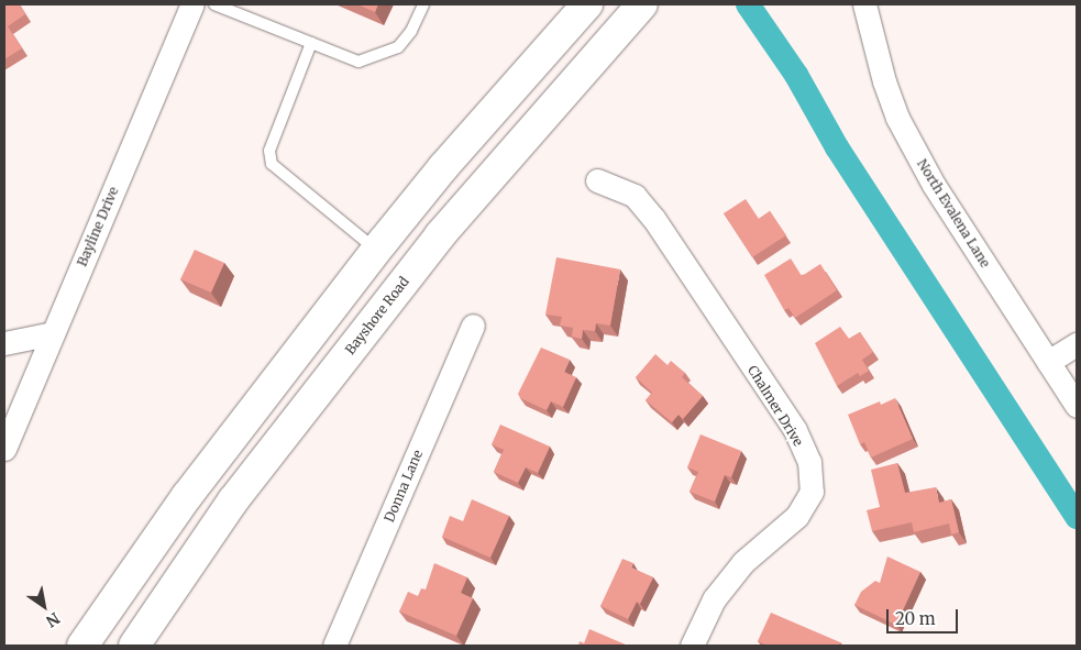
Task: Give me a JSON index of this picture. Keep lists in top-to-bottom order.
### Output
{
  "streets": {
    "main road": ["Bayshore Road"],
    "street": [
      "North Evalena Lane",
      "Bayline Drive",
      "Chalmer Drive",
      "Donna Lane"
    ]
  },
  "scale_bar": "20 m",
  "north": "bottom right"
}
